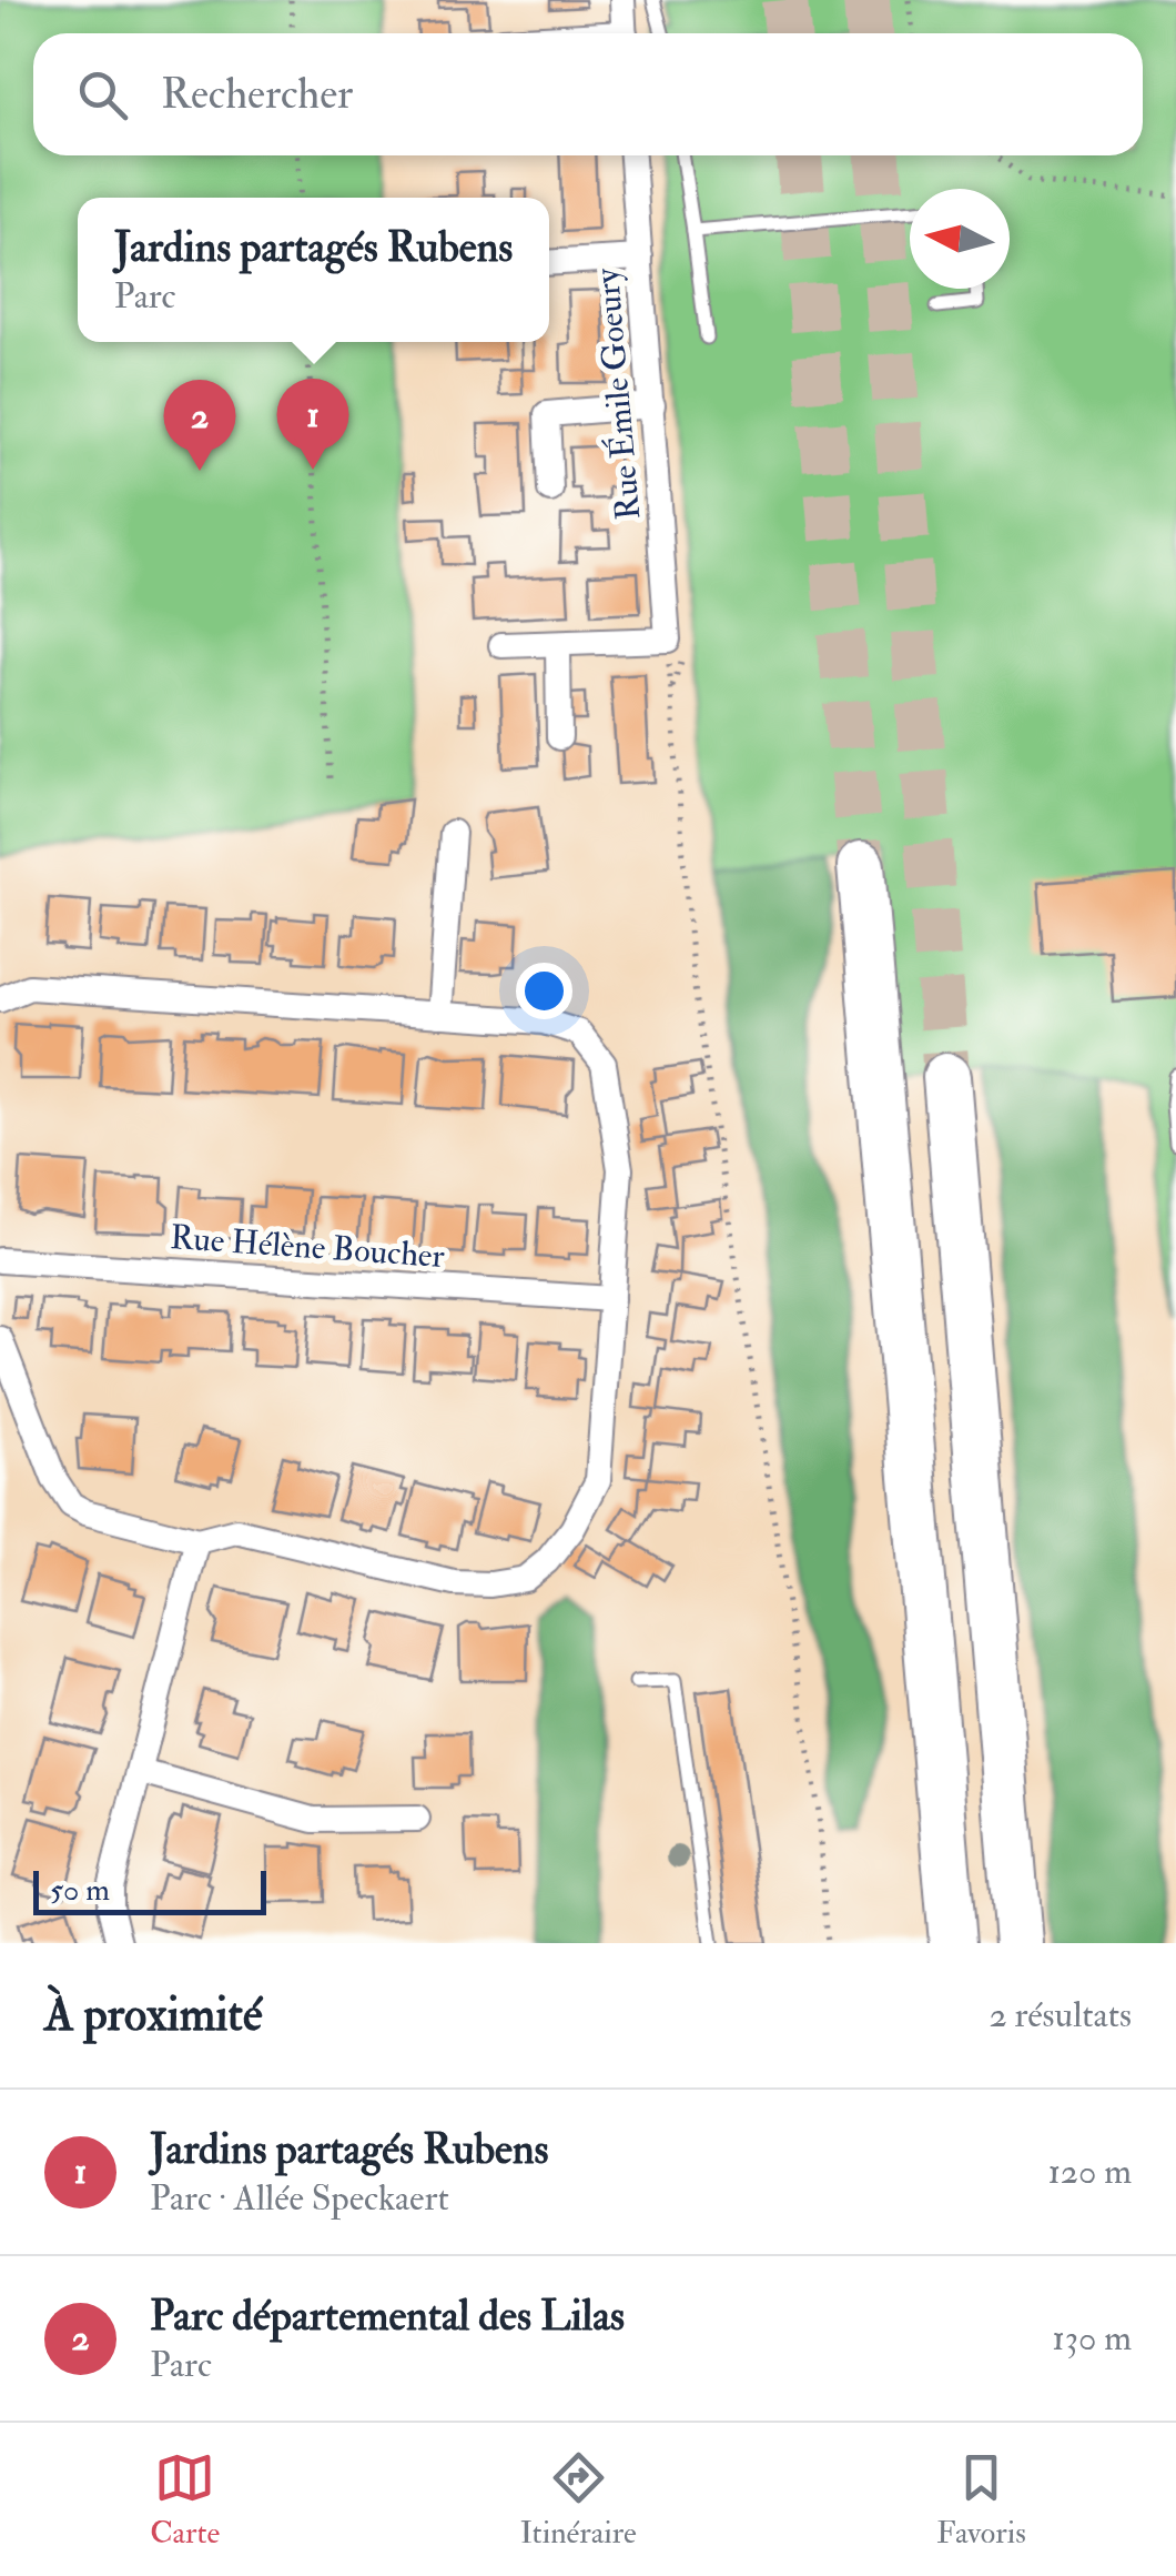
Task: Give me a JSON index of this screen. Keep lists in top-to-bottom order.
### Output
{
  "streets": {
    "street": ["Rue Émile Goeury", "Rue Hélène Boucher"]
  },
  "scale_bar": "50 m",
  "north": "left",
  "page": {
    "search": "Rechercher",
    "popup": ["Jardins partagés Rubens", "Parc"],
    "pins": ["1", "2"],
    "scale": "50 m",
    "heading": ["À proximité", "2 résultats"],
    "list": [
      {
        "mark": "1",
        "name": "Jardins partagés Rubens",
        "note": "Parc · Allée Speckaert",
        "value": "120 m"
      },
      {
        "mark": "2",
        "name": "Parc départemental des Lilas",
        "note": "Parc",
        "value": "130 m"
      }
    ],
    "nav": ["Carte", "Itinéraire", "Favoris"]
  }
}
